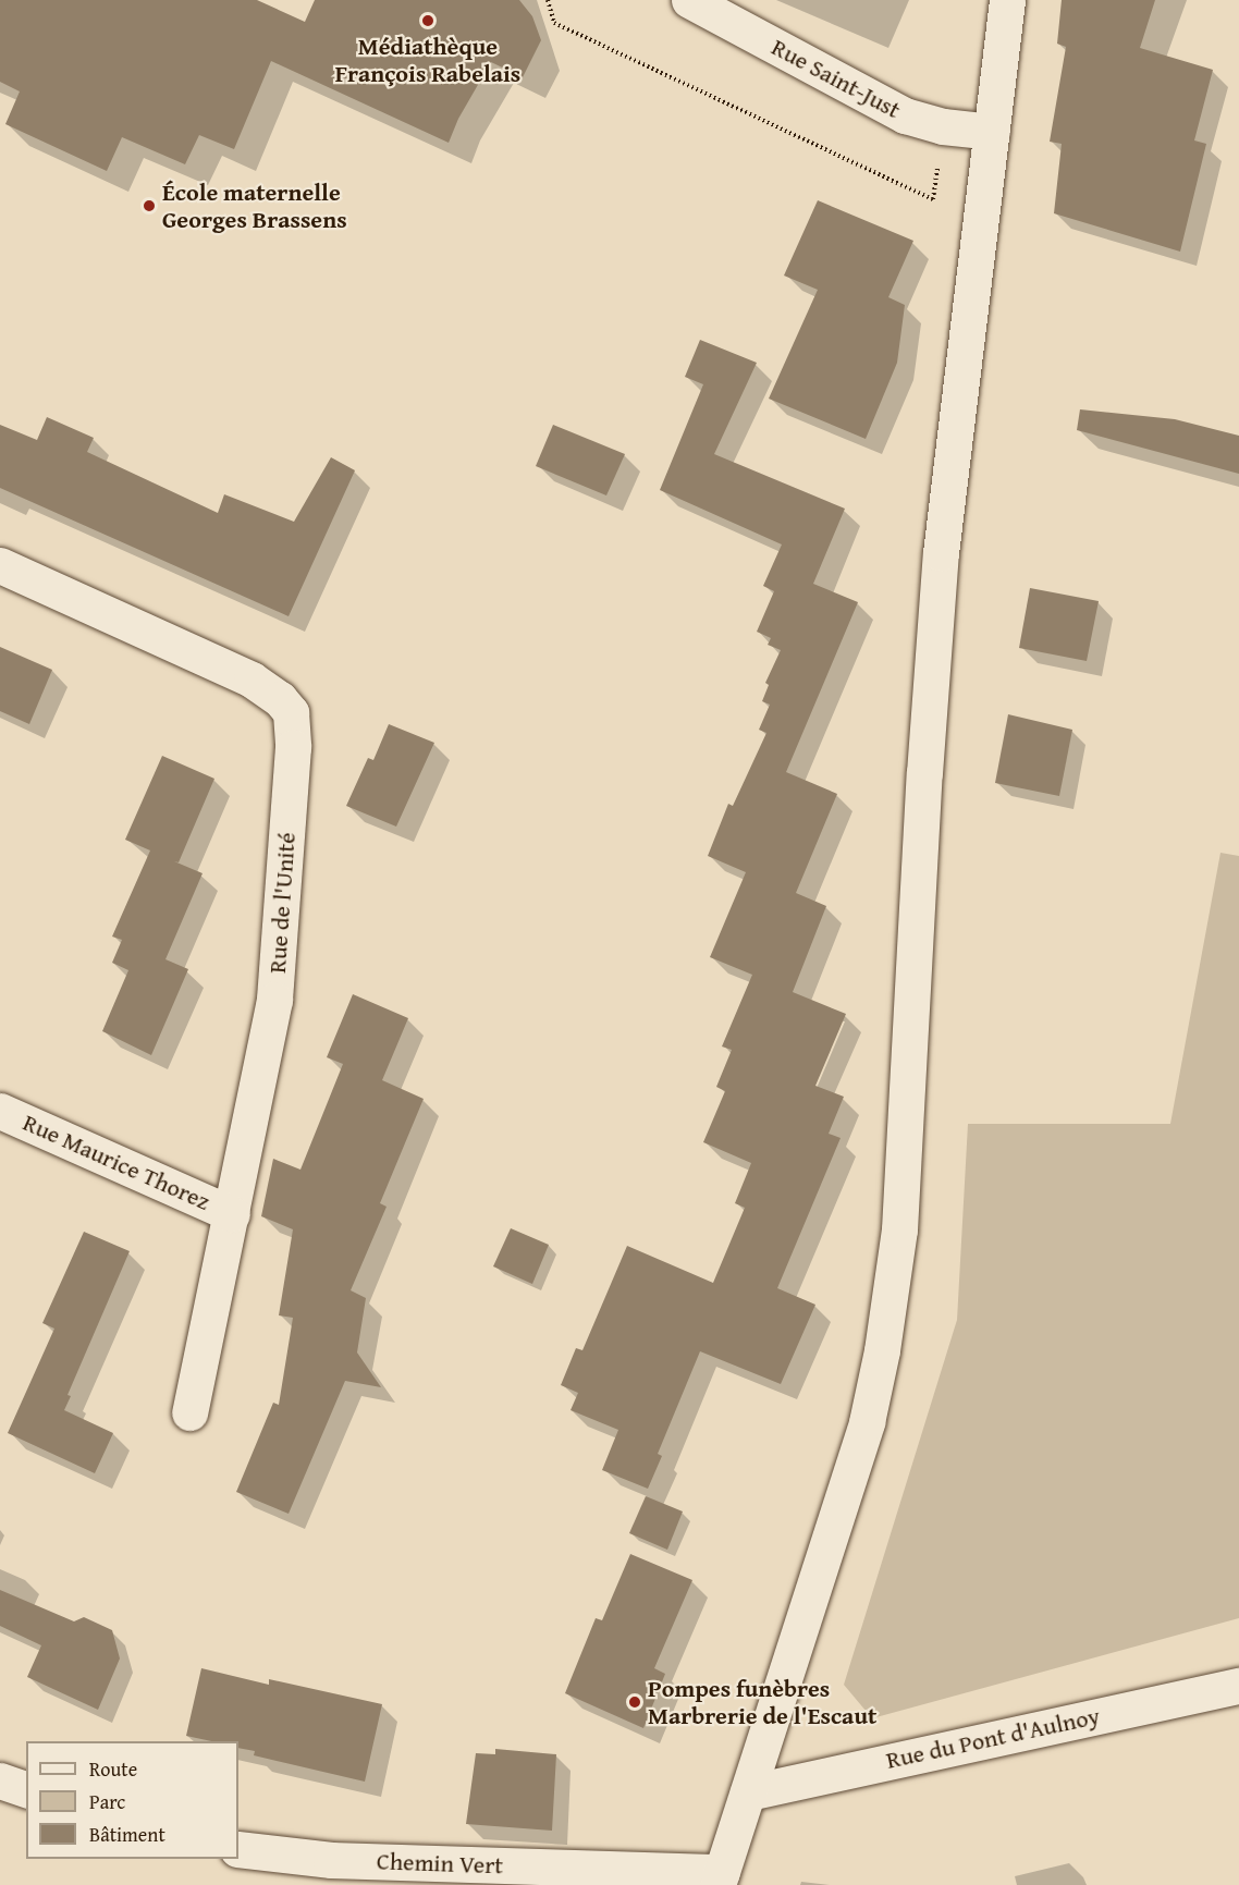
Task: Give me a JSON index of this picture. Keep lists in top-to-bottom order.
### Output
{
  "streets": {
    "street": [
      "Rue Saint-Just",
      "Rue de l'Unité",
      "Rue Maurice Thorez",
      "Rue du Pont d'Aulnoy",
      "Chemin Vert"
    ]
  },
  "crossings": [
    ["Rue de l'Unité", "Rue Maurice Thorez"]
  ],
  "places": ["Médiathèque François Rabelais", "École maternelle Georges Brassens", "Pompes funèbres Marbrerie de l'Escaut"],
  "legend": ["Route", "Parc", "Bâtiment"]
}
